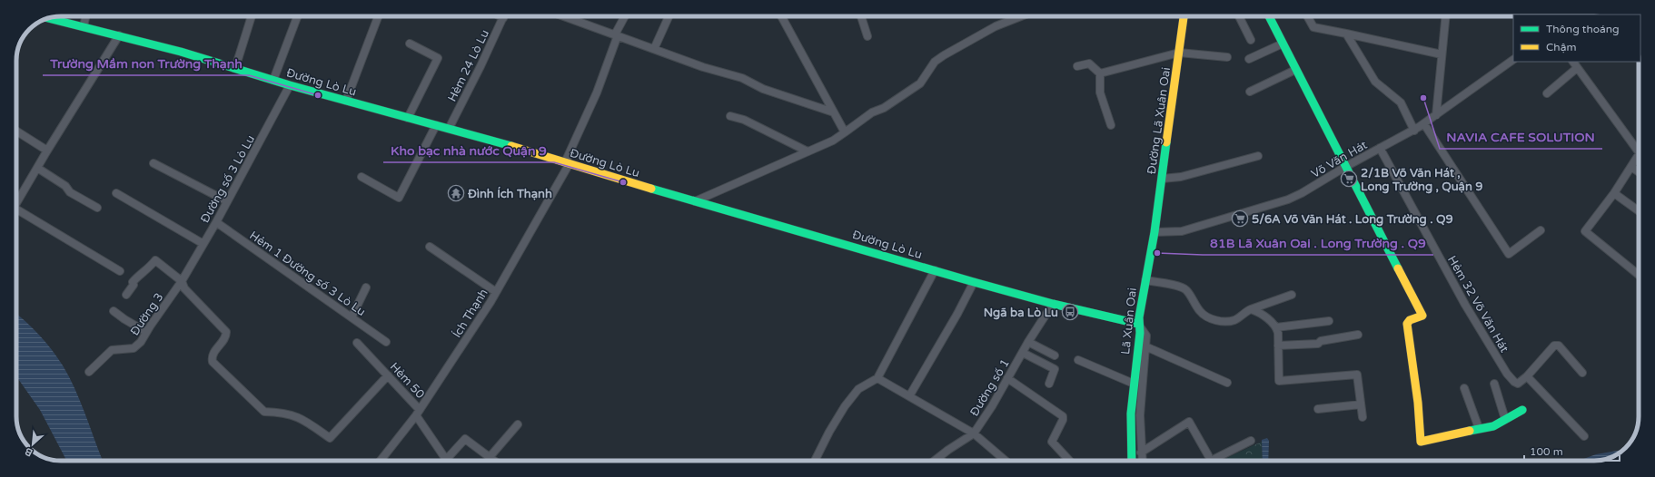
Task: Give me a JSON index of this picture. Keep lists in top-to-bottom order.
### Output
{
  "streets": {
    "street": [
      "Hẻm 24 Lò Lu",
      "Đường Lò Lu",
      "Đường Lã Xuân Oai",
      "Võ Văn Hát",
      "Đường số 3 Lò Lu",
      "Hẻm 1 Đường số 3 Lò Lu",
      "Hẻm 32 Võ Văn Hát",
      "Ích Thạnh",
      "Đường 3",
      "Lã Xuân Oai",
      "Hẻm 50",
      "Đường số 1"
    ]
  },
  "crossings": [
    ["Hẻm 24 Lò Lu", "Đường Lò Lu"],
    ["Đường Lò Lu", "Đường số 3 Lò Lu"],
    ["Đường Lò Lu", "Ích Thạnh"],
    ["Đường Lò Lu", "Lã Xuân Oai"],
    ["Đường Lò Lu", "Đường số 1"],
    ["Đường Lã Xuân Oai", "Võ Văn Hát"],
    ["Đường Lã Xuân Oai", "Lã Xuân Oai"],
    ["Võ Văn Hát", "Hẻm 32 Võ Văn Hát"],
    ["Võ Văn Hát", "Lã Xuân Oai"],
    ["Đường số 3 Lò Lu", "Hẻm 1 Đường số 3 Lò Lu"],
    ["Đường số 3 Lò Lu", "Đường 3"],
    ["Ích Thạnh", "Hẻm 50"]
  ],
  "places": {
    "other": [
      "Trường Mầm non Trường Thạnh",
      "NAVIA CAFE SOLUTION",
      "Kho bạc nhà nước Quận 9",
      "81B Lã Xuân Oai . Long Trường . Q9"
    ],
    "supermarket": ["2/1B Võ Văn Hát , Long Trường , Quận 9", "5/6A Võ Văn Hát . Long Trường . Q9"],
    "temple": ["Đình Ích Thạnh"],
    "bus stop": ["Ngã ba Lò Lu"]
  },
  "legend": ["Thông thoáng", "Chậm"],
  "scale_bar": "100 m",
  "north": "bottom left"
}
